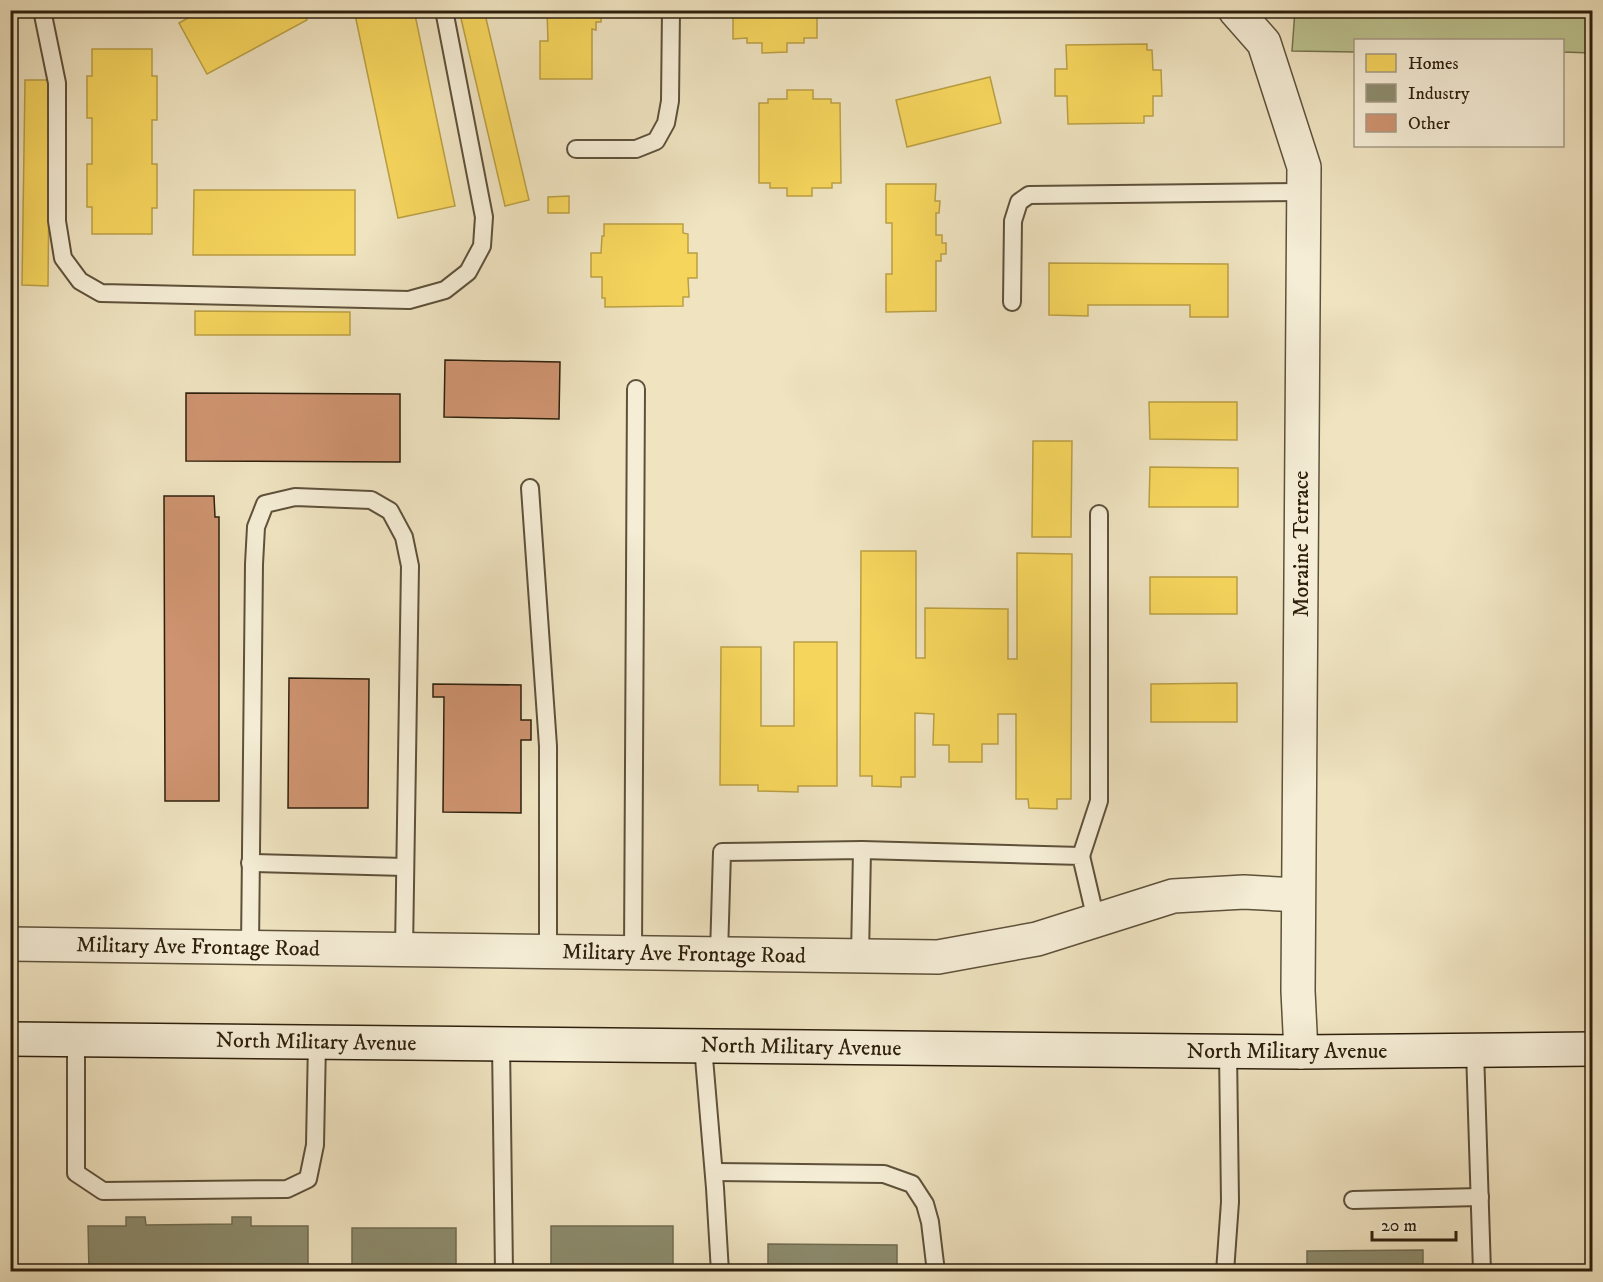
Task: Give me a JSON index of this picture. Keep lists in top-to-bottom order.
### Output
{
  "streets": {
    "street": ["Moraine Terrace", "Military Ave Frontage Road", "North Military Avenue"]
  },
  "crossings": [
    ["Moraine Terrace", "Military Ave Frontage Road"],
    ["Moraine Terrace", "North Military Avenue"]
  ],
  "legend": ["Homes", "Industry", "Other"],
  "scale_bar": "20 m"
}
